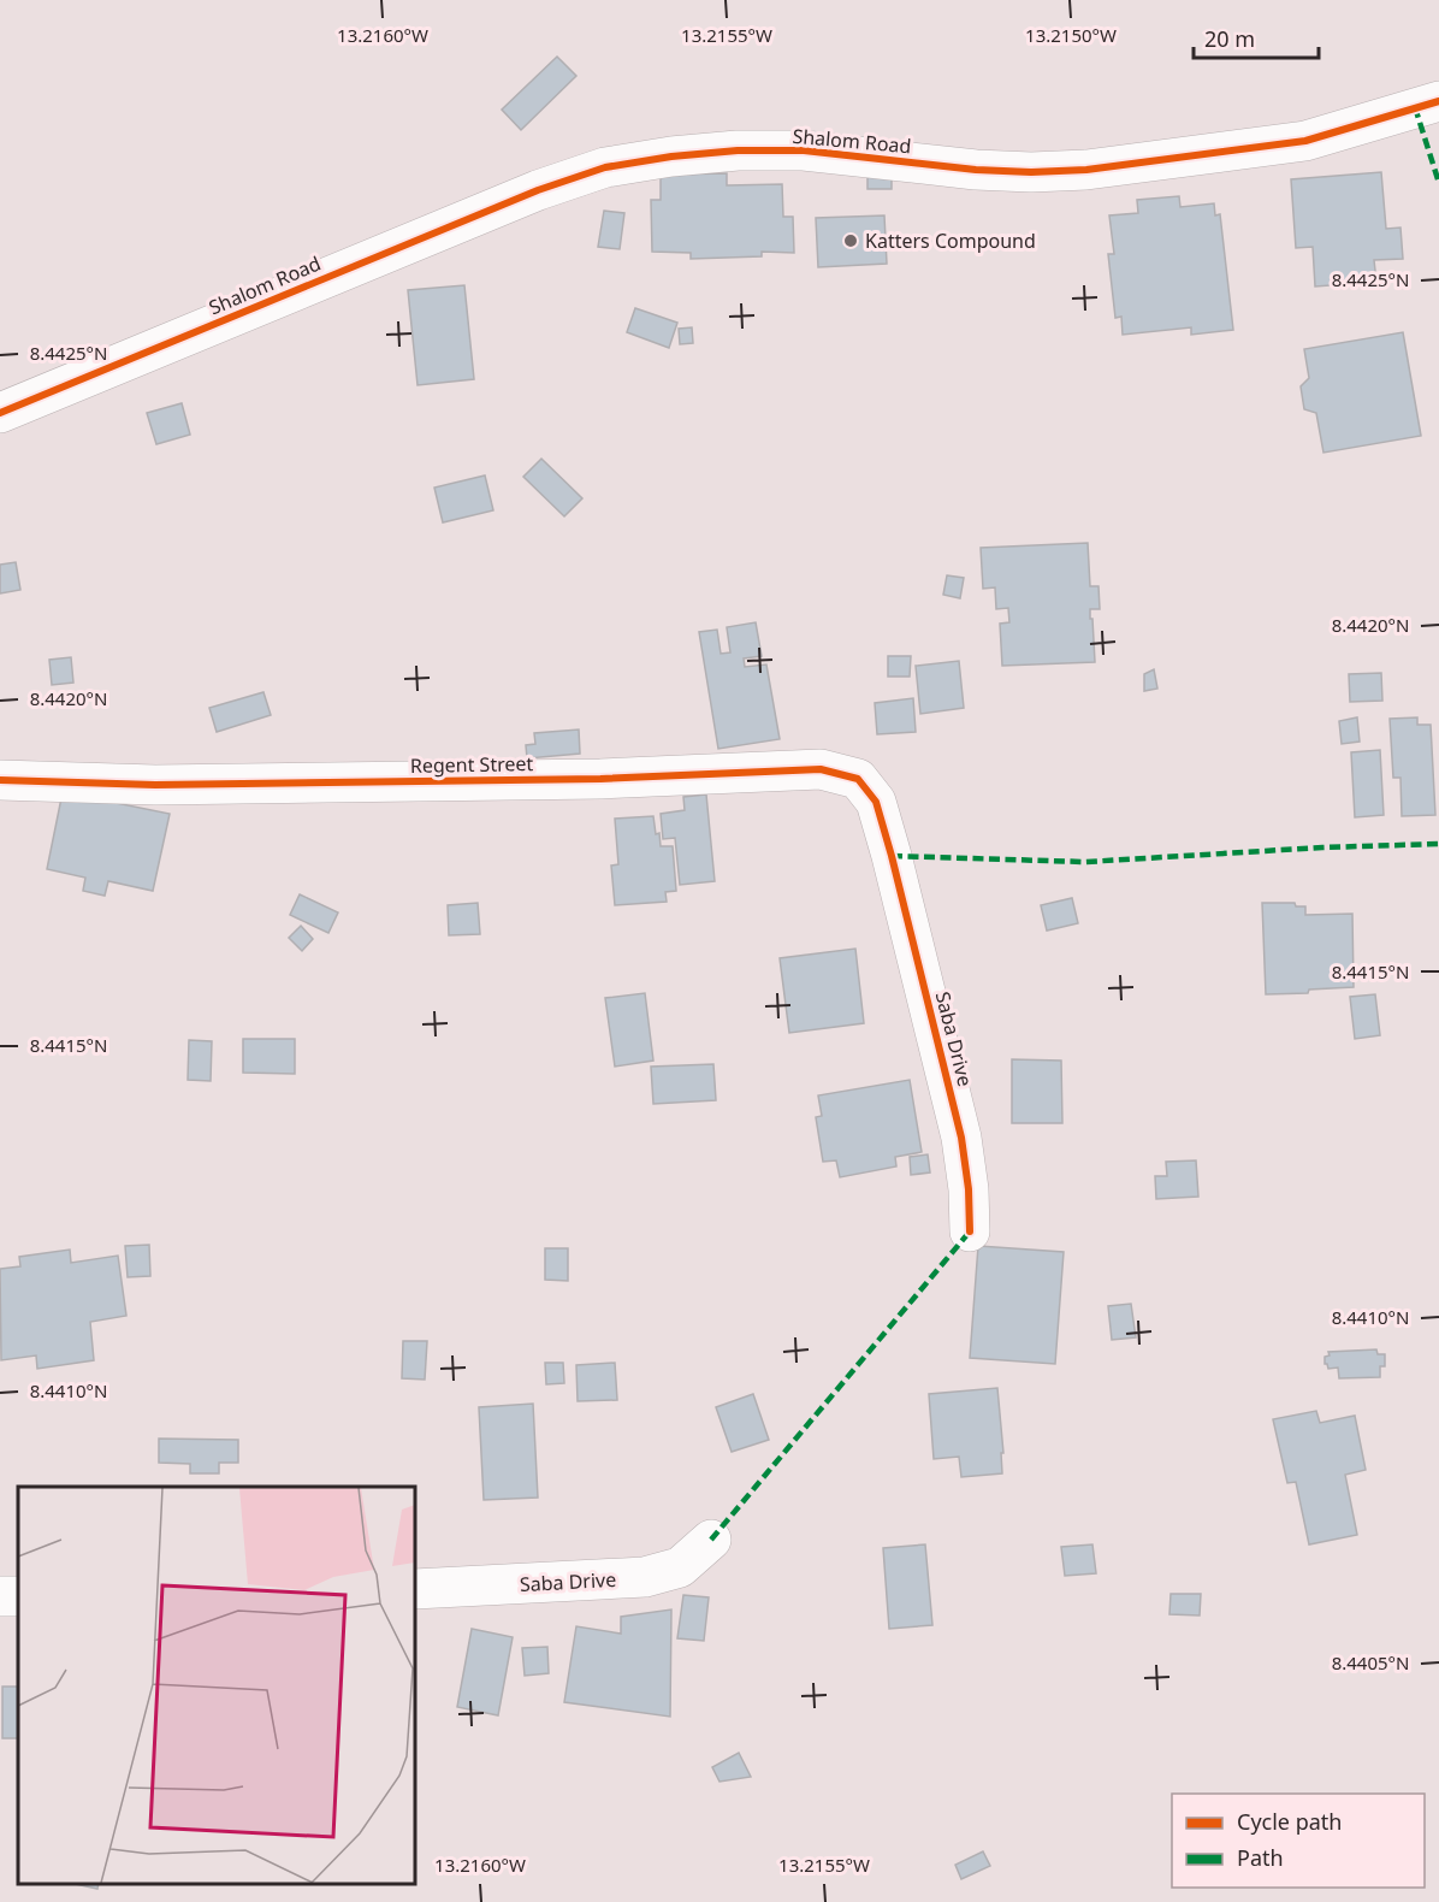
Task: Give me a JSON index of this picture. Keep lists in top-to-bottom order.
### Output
{
  "streets": {
    "street": ["Shalom Road", "Regent Street", "Saba Drive"]
  },
  "crossings": [
    ["Regent Street", "Saba Drive"]
  ],
  "places": ["Katters Compound"],
  "legend": ["Cycle path", "Path"],
  "scale_bar": "20 m",
  "coordinates": [
    "13.2160°W",
    "13.2155°W",
    "13.2150°W",
    "8.4425°N",
    "8.4420°N",
    "8.4415°N",
    "8.4410°N",
    "8.4405°N"
  ]
}
